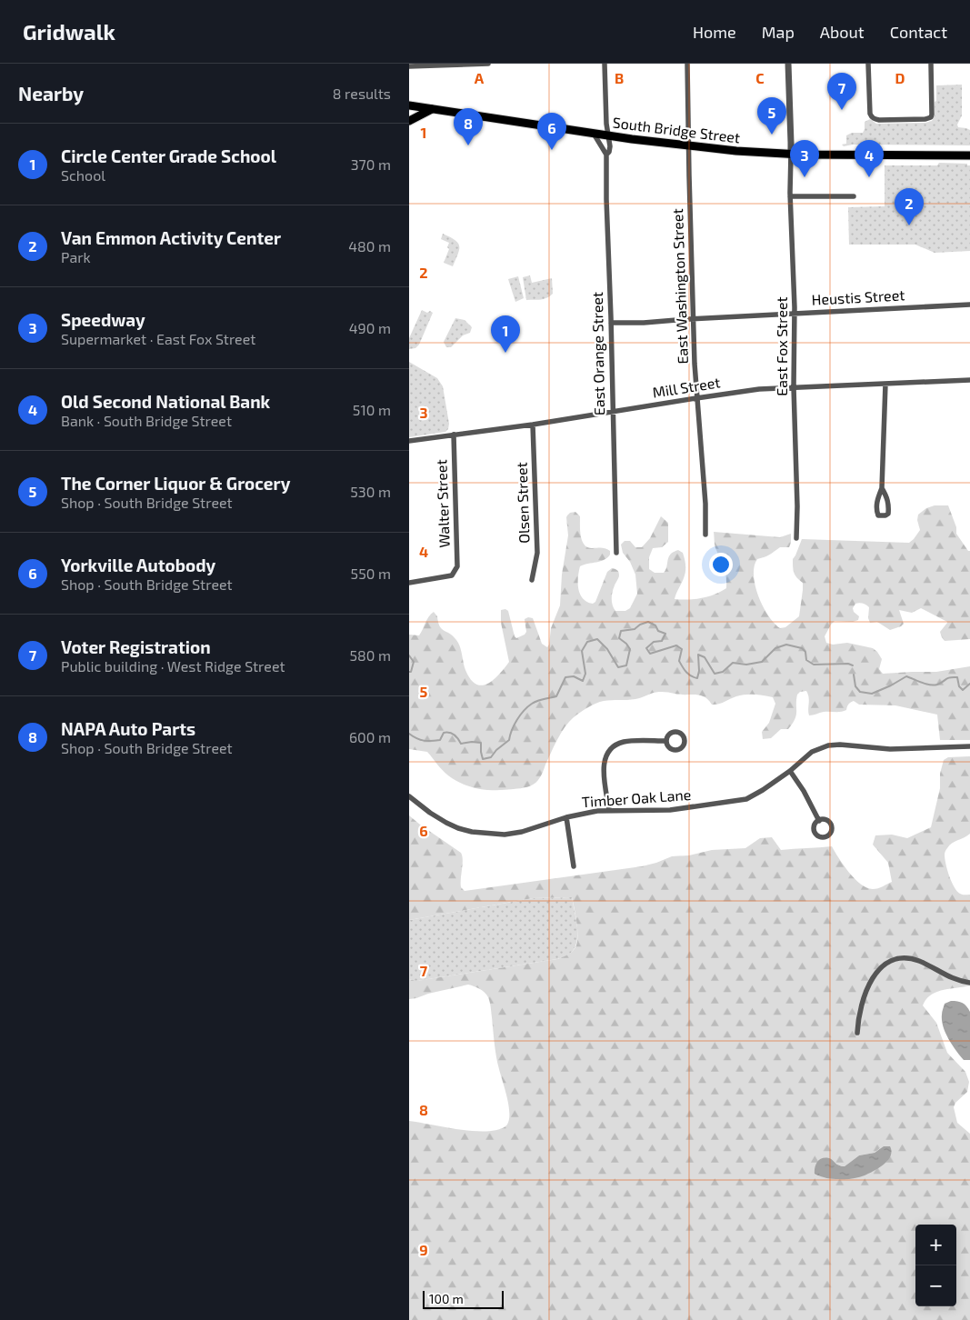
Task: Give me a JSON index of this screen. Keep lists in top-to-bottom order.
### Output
{
  "streets": {
    "main road": ["South Bridge Street"],
    "street": [
      "East Washington Street",
      "Heustis Street",
      "East Fox Street",
      "East Orange Street",
      "Mill Street",
      "Olsen Street",
      "Walter Street",
      "Timber Oak Lane"
    ]
  },
  "crossings": [
    ["South Bridge Street", "East Washington Street"],
    ["South Bridge Street", "East Fox Street"],
    ["South Bridge Street", "East Orange Street"],
    ["East Washington Street", "Heustis Street"],
    ["East Washington Street", "Mill Street"],
    ["Heustis Street", "East Fox Street"],
    ["Heustis Street", "East Orange Street"],
    ["East Fox Street", "Mill Street"],
    ["East Orange Street", "Mill Street"],
    ["Mill Street", "Olsen Street"],
    ["Mill Street", "Walter Street"]
  ],
  "scale_bar": "100 m",
  "page": {
    "header": "Gridwalk",
    "nav": [
      "Home",
      "Map",
      "About",
      "Contact"
    ],
    "heading": ["Nearby", "8 results"],
    "pins": [
      "7",
      "5",
      "8",
      "6",
      "3",
      "4",
      "2",
      "1"
    ],
    "list": [
      {
        "mark": "1",
        "name": "Circle Center Grade School",
        "note": "School",
        "value": "370 m"
      },
      {
        "mark": "2",
        "name": "Van Emmon Activity Center",
        "note": "Park",
        "value": "480 m"
      },
      {
        "mark": "3",
        "name": "Speedway",
        "note": "Supermarket · East Fox Street",
        "value": "490 m"
      },
      {
        "mark": "4",
        "name": "Old Second National Bank",
        "note": "Bank · South Bridge Street",
        "value": "510 m"
      },
      {
        "mark": "5",
        "name": "The Corner Liquor & Grocery",
        "note": "Shop · South Bridge Street",
        "value": "530 m"
      },
      {
        "mark": "6",
        "name": "Yorkville Autobody",
        "note": "Shop · South Bridge Street",
        "value": "550 m"
      },
      {
        "mark": "7",
        "name": "Voter Registration",
        "note": "Public building · West Ridge Street",
        "value": "580 m"
      },
      {
        "mark": "8",
        "name": "NAPA Auto Parts",
        "note": "Shop · South Bridge Street",
        "value": "600 m"
      }
    ],
    "map_buttons": ["+", "−"],
    "scale": "100 m"
  },
  "grid": {
    "columns": [
      "A",
      "B",
      "C",
      "D"
    ],
    "rows": [
      "1",
      "2",
      "3",
      "4",
      "5",
      "6",
      "7",
      "8",
      "9"
    ]
  }
}
